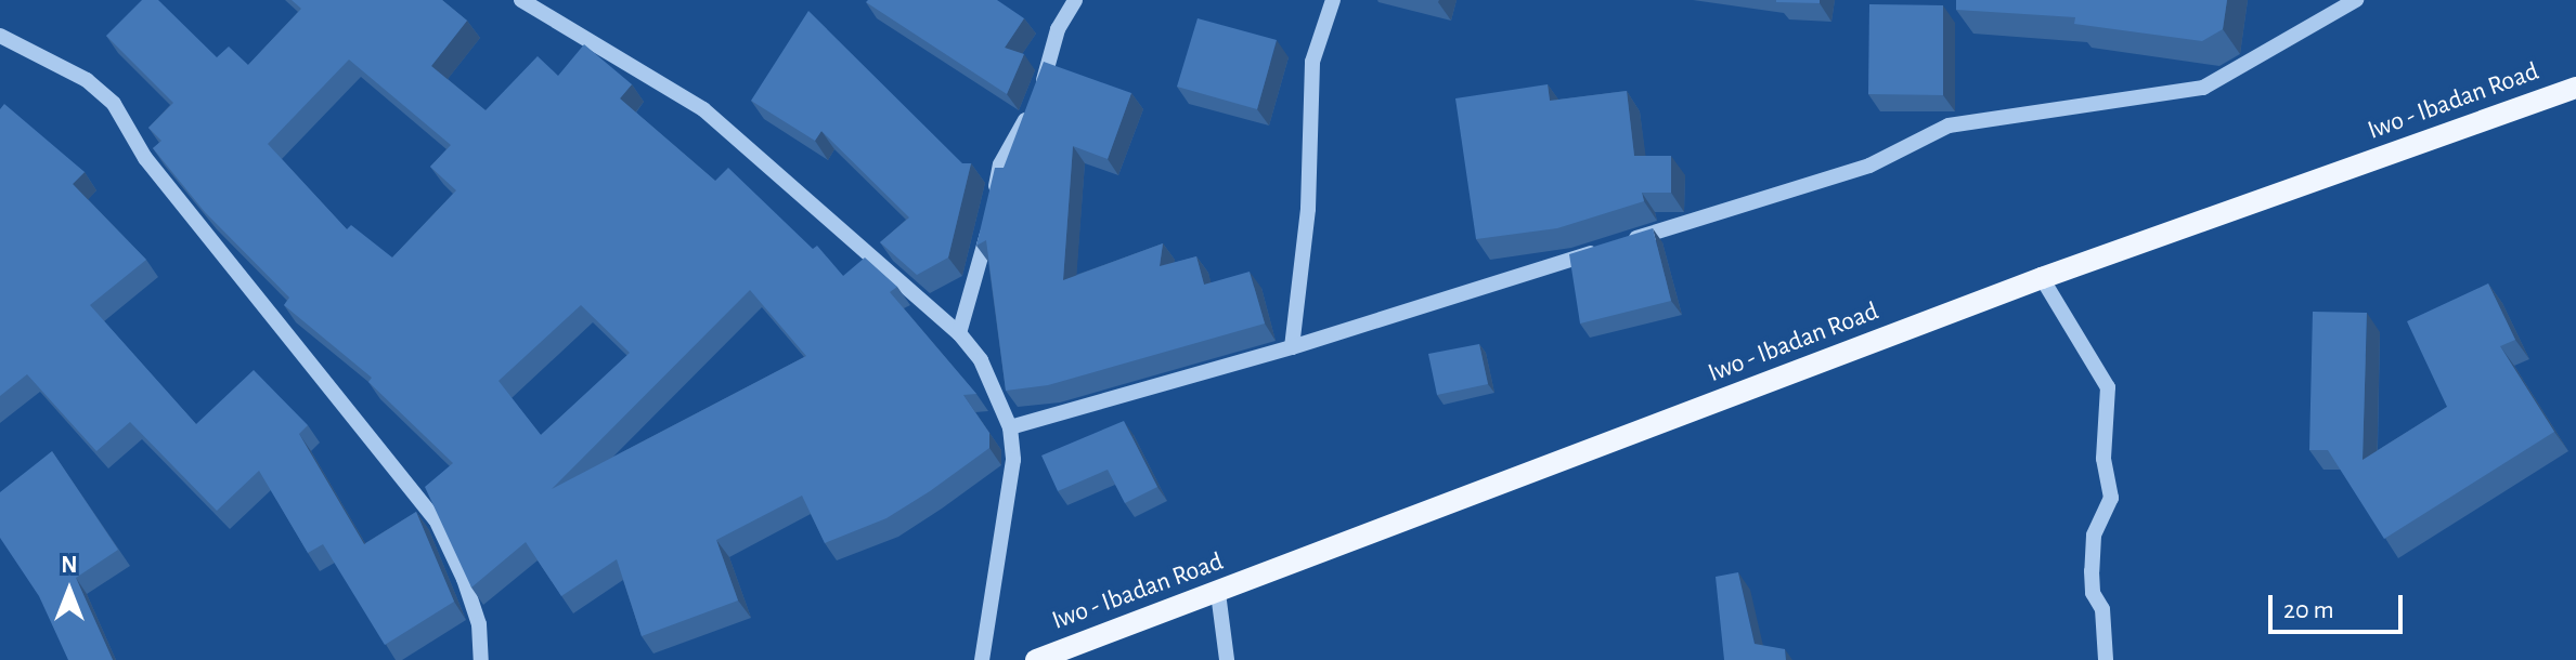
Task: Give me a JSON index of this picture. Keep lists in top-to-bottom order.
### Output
{
  "streets": {
    "main road": ["Iwo - Ibadan Road"]
  },
  "scale_bar": "20 m",
  "north": "top"
}
